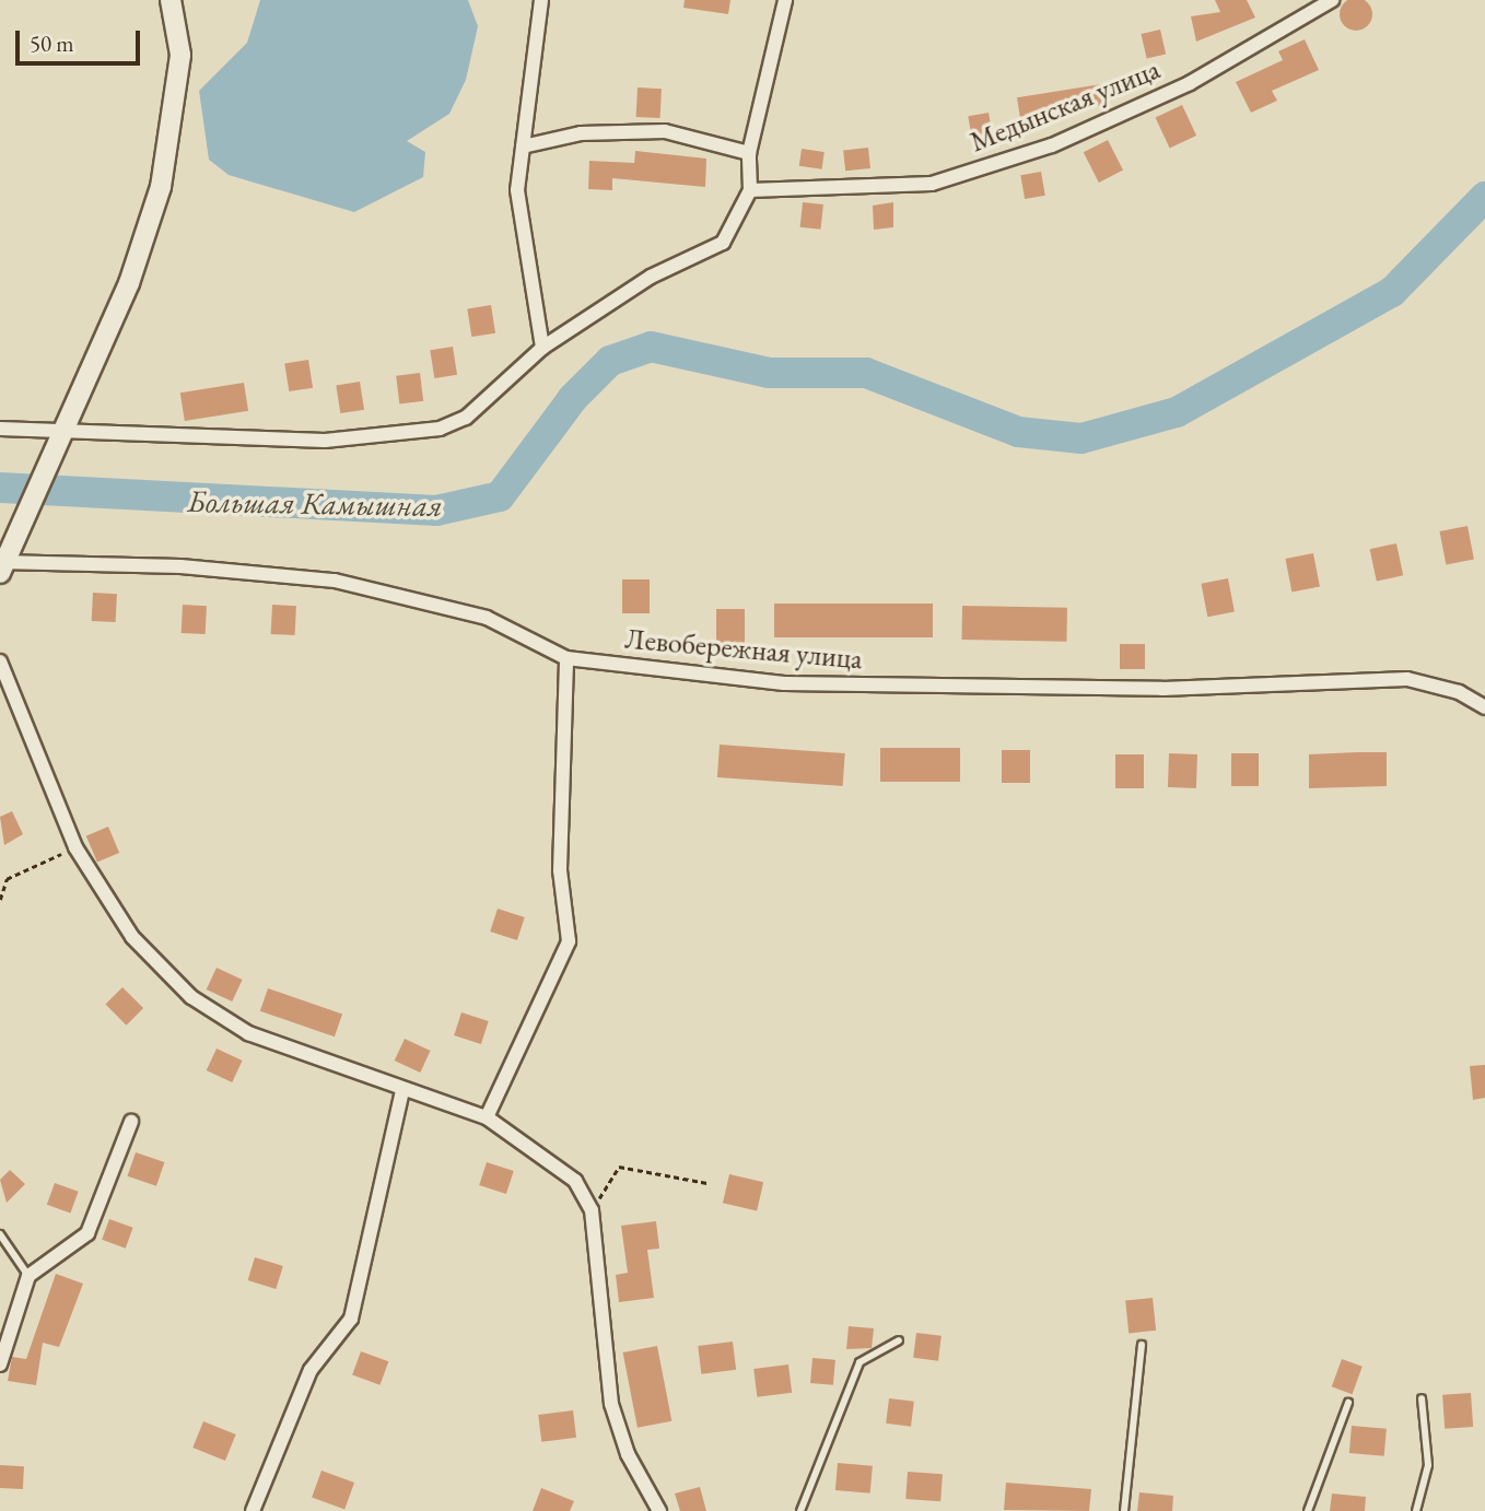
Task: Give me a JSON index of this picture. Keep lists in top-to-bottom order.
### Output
{
  "streets": {
    "street": ["Медынская улица", "Левобережная улица"]
  },
  "water": ["Большая Камышная"],
  "scale_bar": "50 m"
}
